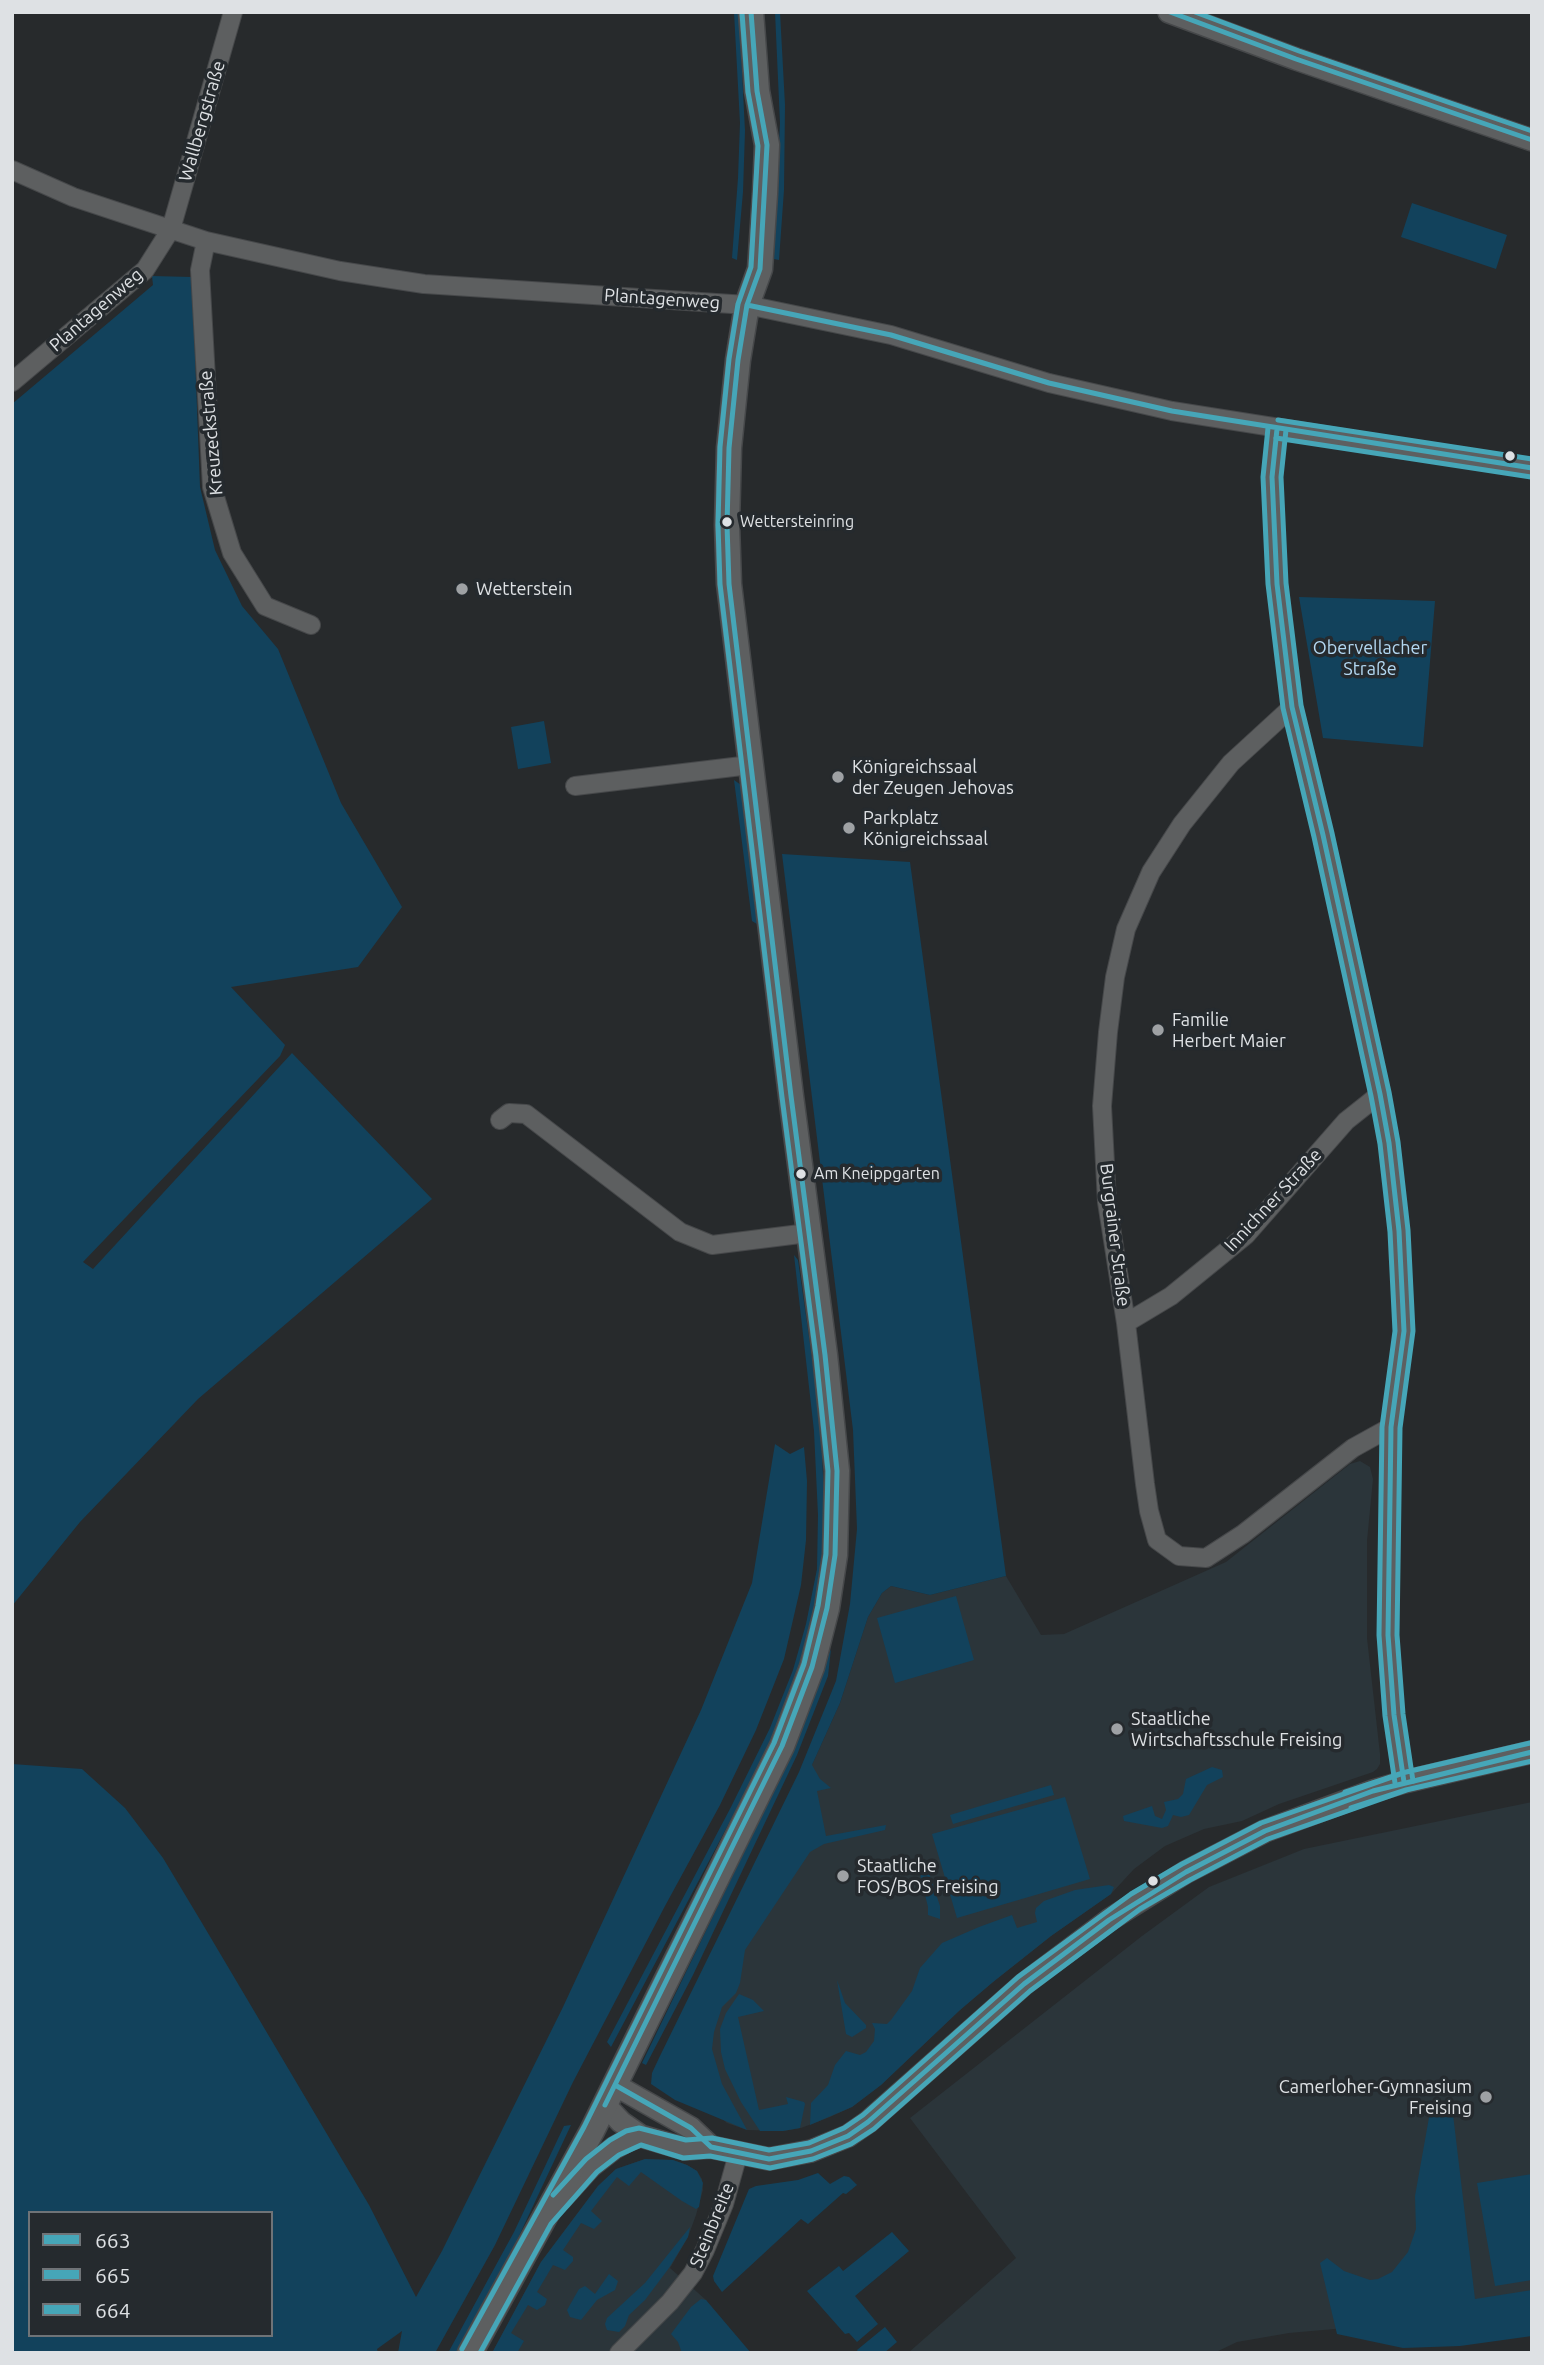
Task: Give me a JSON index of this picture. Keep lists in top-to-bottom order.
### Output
{
  "streets": {
    "street": [
      "Wallbergstraße",
      "Plantagenweg",
      "Kreuzeckstraße",
      "Innichner Straße",
      "Burgrainer Straße",
      "Steinbreite"
    ]
  },
  "crossings": [
    ["Wallbergstraße", "Plantagenweg"],
    ["Plantagenweg", "Kreuzeckstraße"],
    ["Innichner Straße", "Burgrainer Straße"]
  ],
  "parks": ["Obervellacher Straße"],
  "places": [
    "Wettersteinring",
    "Wetterstein",
    "Königreichssaal der Zeugen Jehovas",
    "Parkplatz Königreichssaal",
    "Familie Herbert Maier",
    "Am Kneippgarten",
    "Staatliche Wirtschaftsschule Freising",
    "Staatliche FOS/BOS Freising",
    "Camerloher-Gymnasium Freising"
  ],
  "lines": ["transit line 663", "transit line 664", "transit line 665"],
  "legend": ["663", "665", "664"]
}
